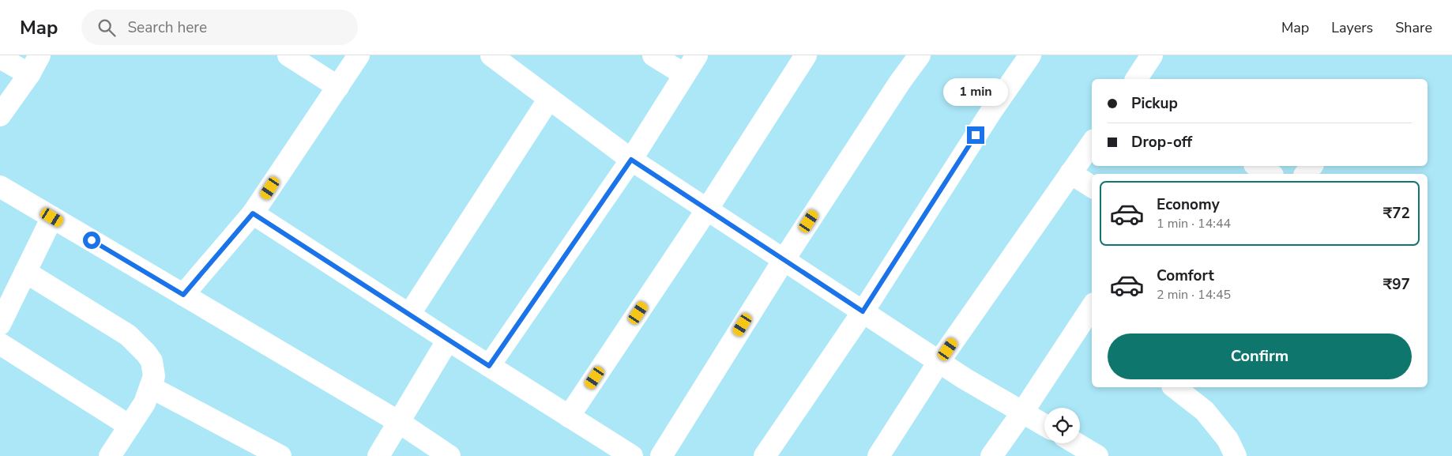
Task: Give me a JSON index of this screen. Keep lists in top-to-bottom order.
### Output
{
  "page": {
    "header": "Map",
    "search": "Search here",
    "nav": ["Map", "Layers", "Share"],
    "bubble": "1 min",
    "banner": ["Pickup", "Drop-off"],
    "list": [
      {
        "name": "Economy",
        "note": "1 min · 14:44",
        "value": "₹72"
      },
      {
        "name": "Comfort",
        "note": "2 min · 14:45",
        "value": "₹97"
      }
    ],
    "buttons": "Confirm"
  }
}
